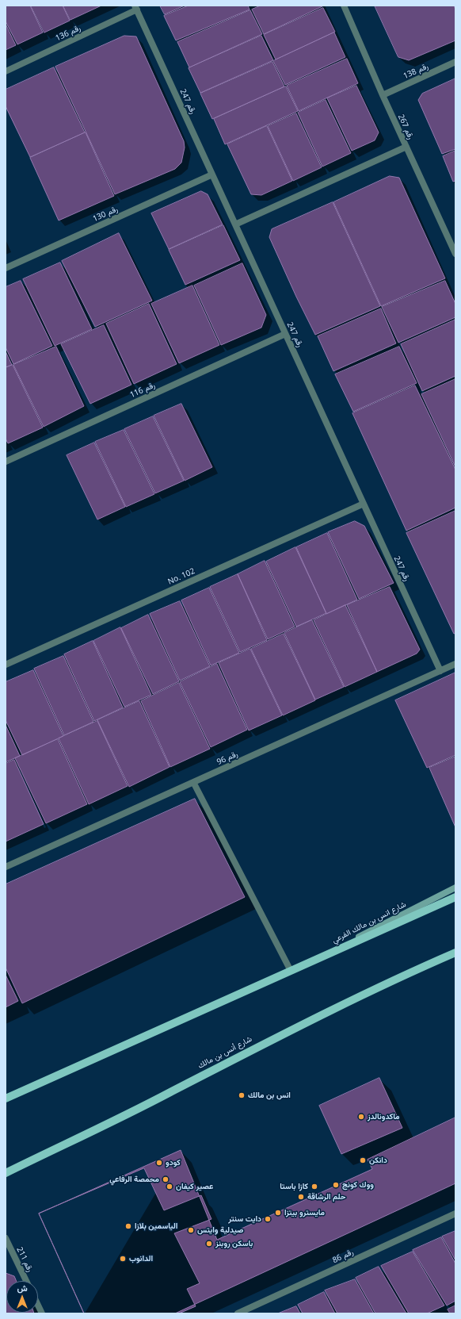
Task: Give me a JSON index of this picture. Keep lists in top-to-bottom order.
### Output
{
  "streets": {
    "main road": ["شارع انس بن مالك الفرعي", "شارع أنس بن مالك"],
    "street": [
      "رقم 136",
      "رقم 138",
      "رقم 247",
      "رقم 267",
      "رقم 130",
      "رقم 116",
      "No. 102",
      "رقم 96",
      "رقم 86",
      "رقم 211"
    ]
  },
  "crossings": [
    ["رقم 136", "رقم 247"],
    ["رقم 138", "رقم 267"],
    ["رقم 247", "رقم 130"],
    ["رقم 247", "رقم 116"],
    ["رقم 247", "No. 102"],
    ["رقم 247", "رقم 96"]
  ],
  "places": [
    "انس بن مالك",
    "ماكدونالدز",
    "دانكن",
    "كودو",
    "محمصة الرفاعي",
    "ووك كونج",
    "عصير كيفان",
    "كازا باستا",
    "حلم الرشاقة",
    "مايسترو بيتزا",
    "دايت سنتر",
    "الياسمين بلازا",
    "صيدلية وايتس",
    "باسكن روبنز",
    "الدانوب"
  ],
  "north": "top"
}
